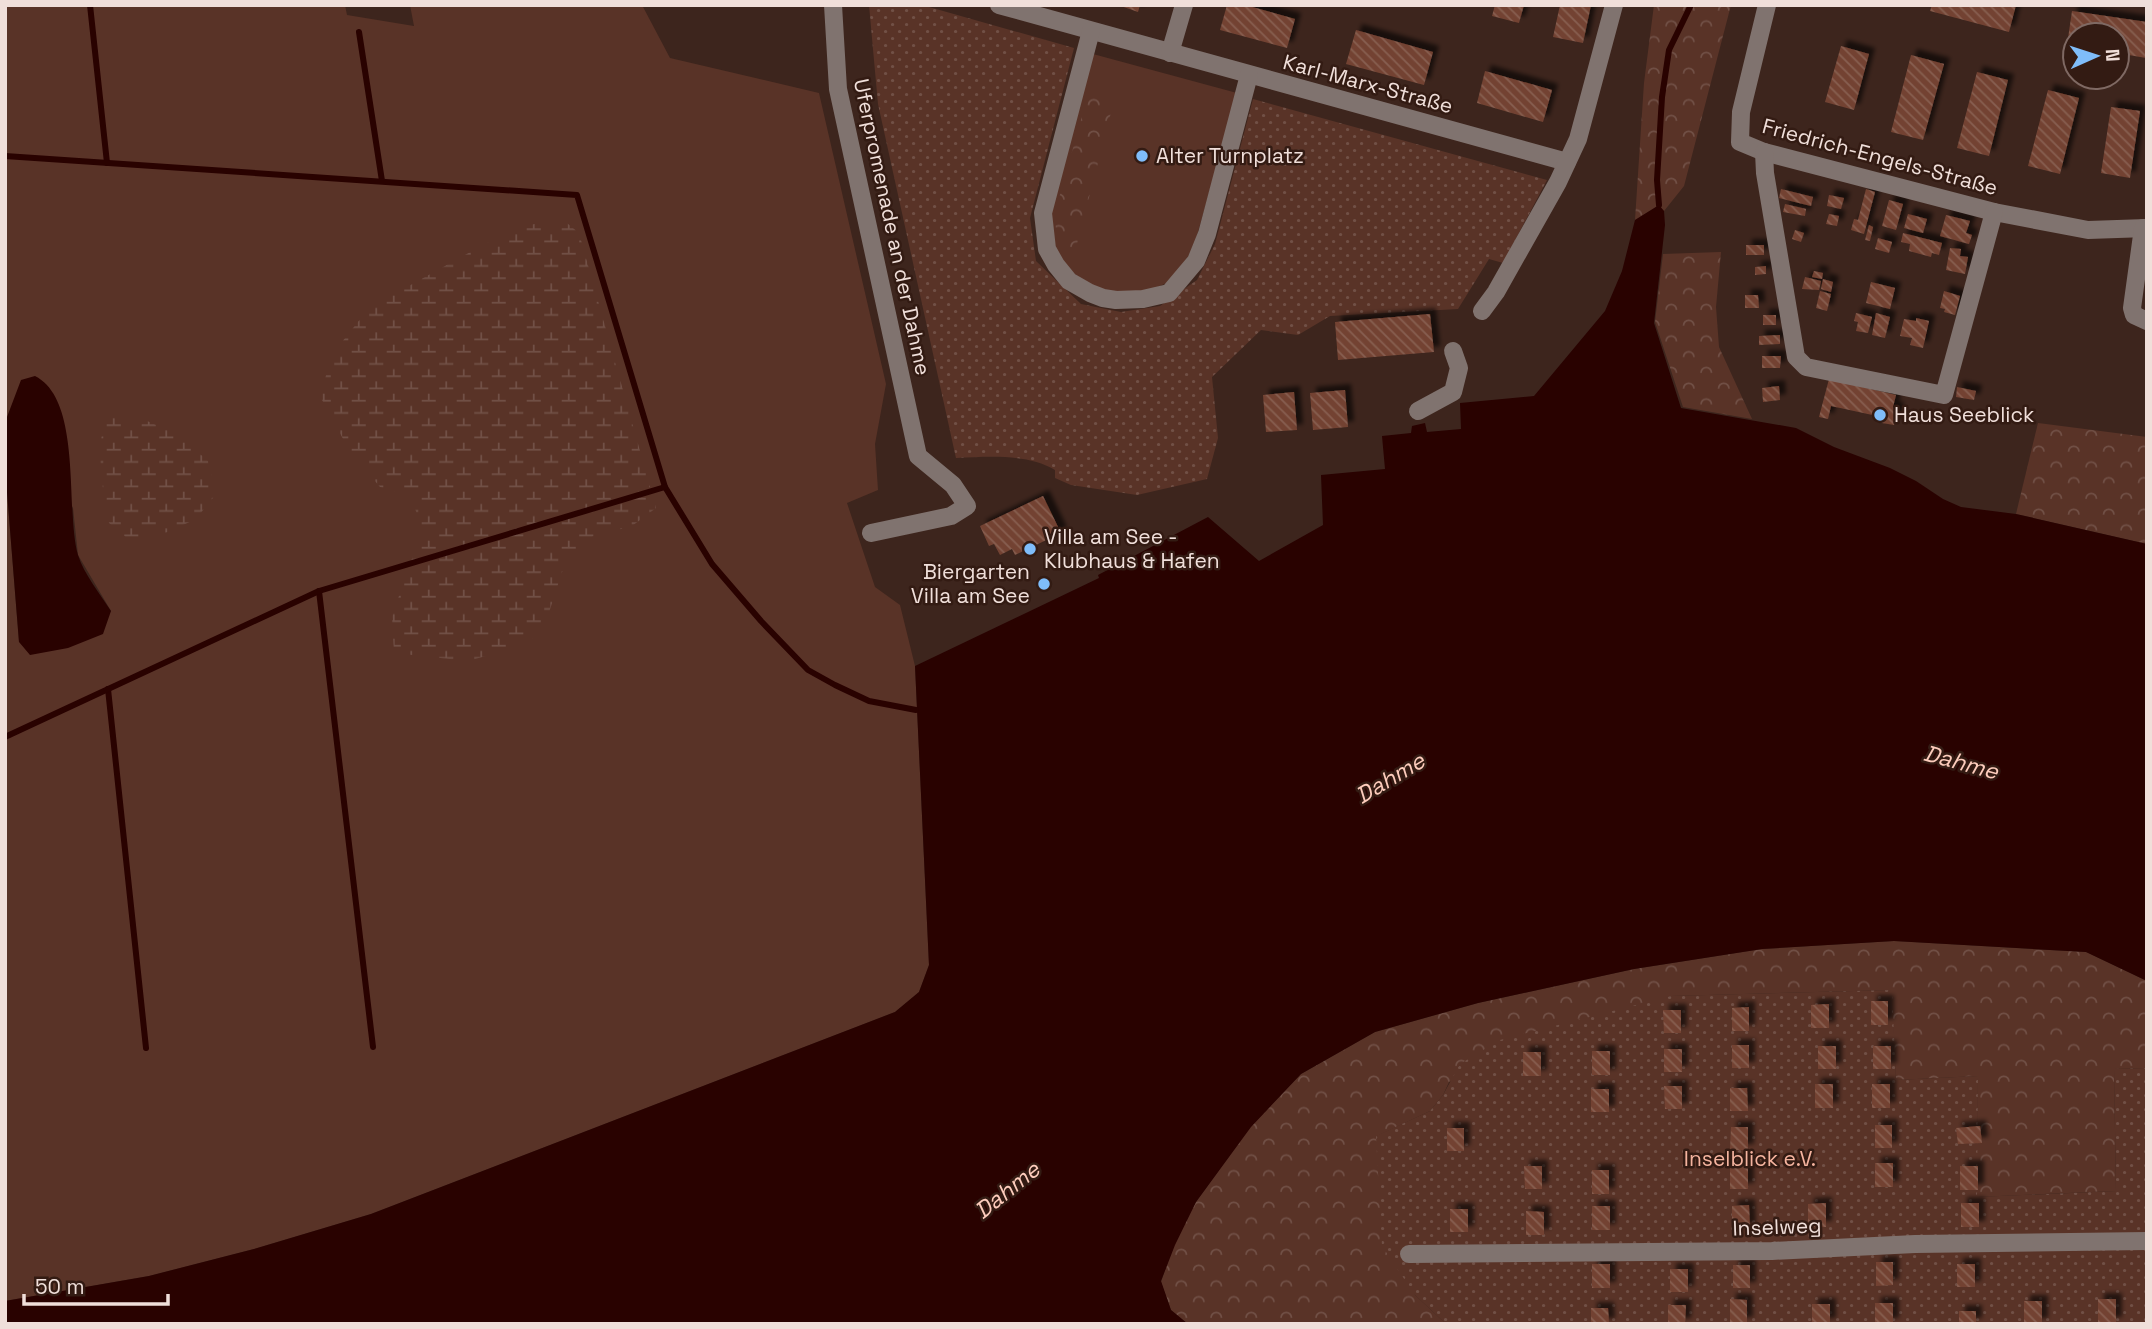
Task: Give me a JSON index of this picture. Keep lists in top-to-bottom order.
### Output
{
  "streets": {
    "street": [
      "Karl-Marx-Straße",
      "Friedrich-Engels-Straße",
      "Uferpromenade an der Dahme",
      "Inselweg"
    ]
  },
  "water": ["Dahme"],
  "parks": ["Inselblick e.V."],
  "places": [
    "Alter Turnplatz",
    "Haus Seeblick",
    "Villa am See - Klubhaus & Hafen",
    "Biergarten Villa am See"
  ],
  "scale_bar": "50 m",
  "north": "right"
}
